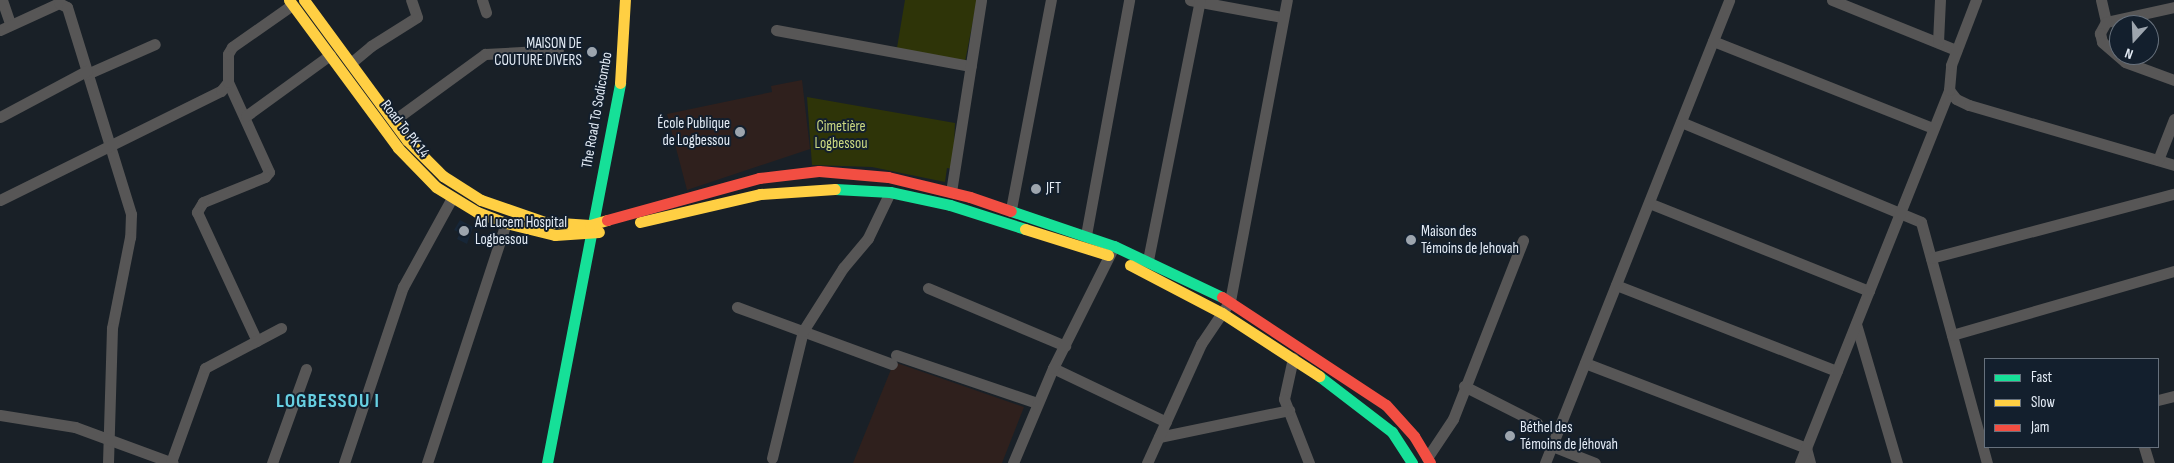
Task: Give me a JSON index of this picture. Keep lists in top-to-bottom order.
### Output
{
  "streets": {
    "main road": ["The Road To Sodicombo", "Road To PK 14"]
  },
  "districts": ["LOGBESSOU I"],
  "parks": ["Cimetière Logbessou"],
  "places": [
    "MAISON DE COUTURE DIVERS",
    "École Publique de Logbessou",
    "JFT",
    "Ad Lucem Hospital Logbessou",
    "Maison des Témoins de Jehovah",
    "Béthel des Témoins de Jéhovah"
  ],
  "legend": ["Fast", "Slow", "Jam"],
  "north": "bottom"
}
